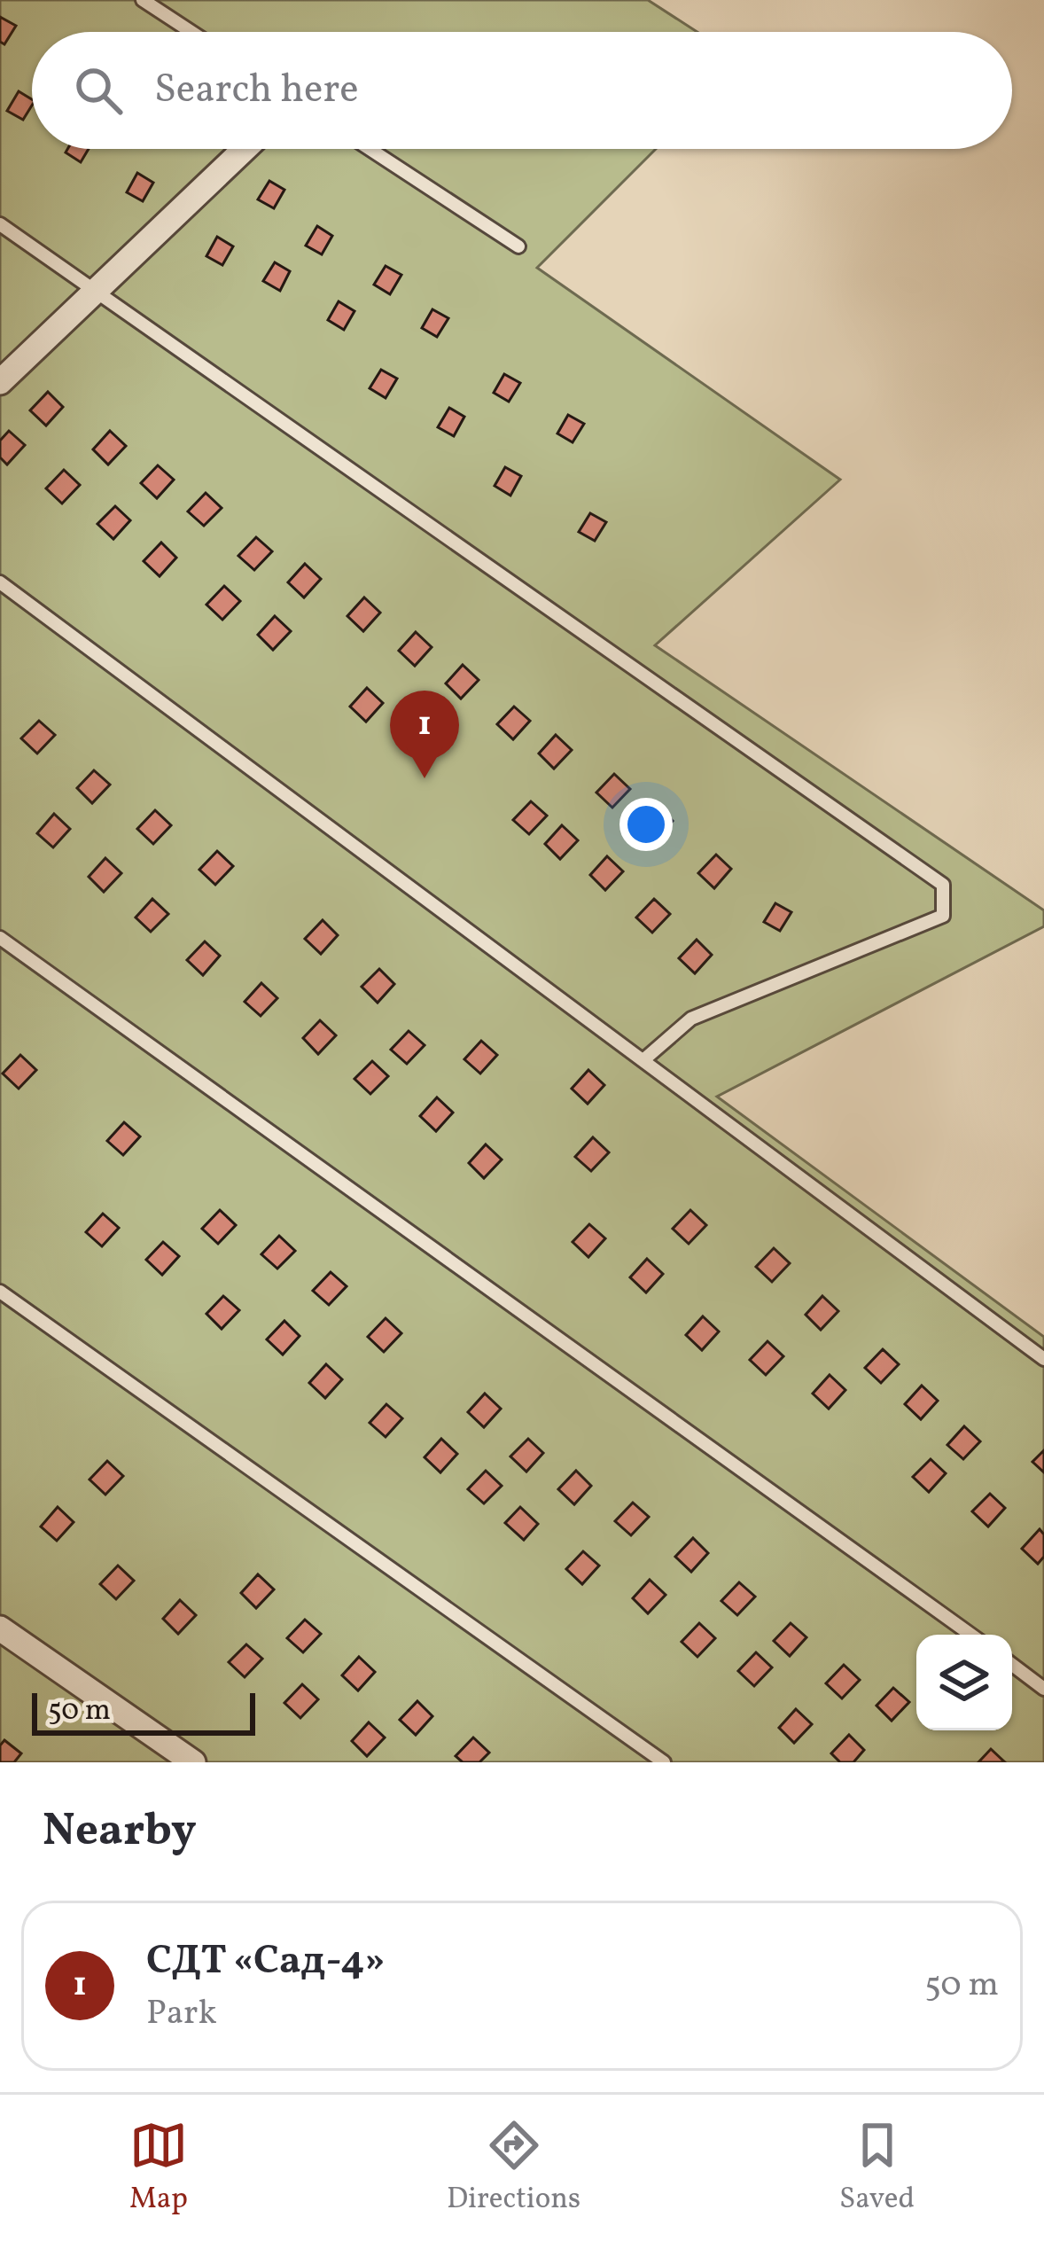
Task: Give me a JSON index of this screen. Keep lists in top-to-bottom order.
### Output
{
  "scale_bar": "50 m",
  "page": {
    "search": "Search here",
    "pins": "1",
    "scale": "50 m",
    "heading": "Nearby",
    "list": [
      {
        "mark": "1",
        "name": "СДТ «Сад-4»",
        "note": "Park",
        "value": "50 m"
      }
    ],
    "nav": ["Map", "Directions", "Saved"]
  }
}
